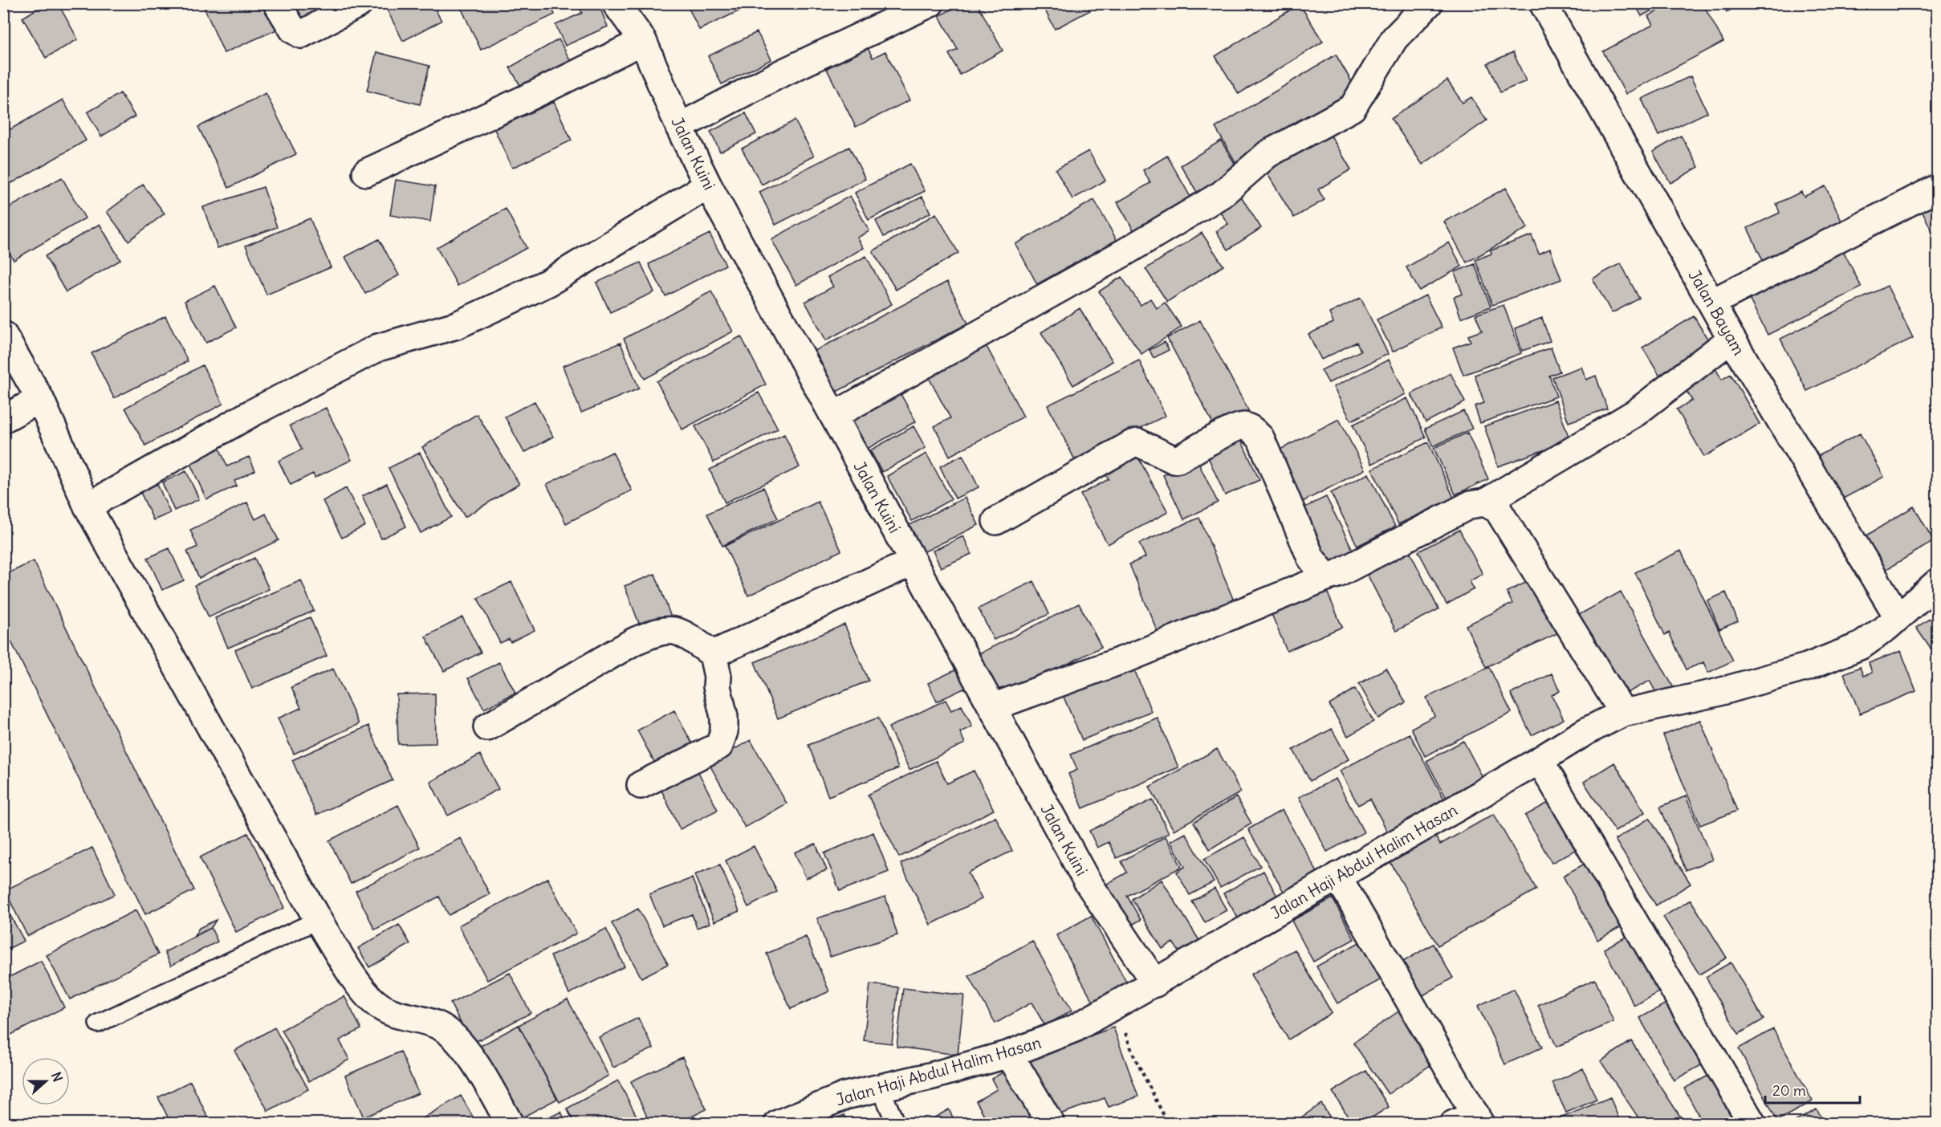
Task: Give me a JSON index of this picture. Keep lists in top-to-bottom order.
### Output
{
  "streets": {
    "street": ["Jalan Kuini", "Jalan Bayam", "Jalan Haji Abdul Halim Hasan"]
  },
  "crossings": [
    ["Jalan Kuini", "Jalan Haji Abdul Halim Hasan"],
    ["Jalan Bayam", "Jalan Haji Abdul Halim Hasan"]
  ],
  "scale_bar": "20 m",
  "north": "right"
}
